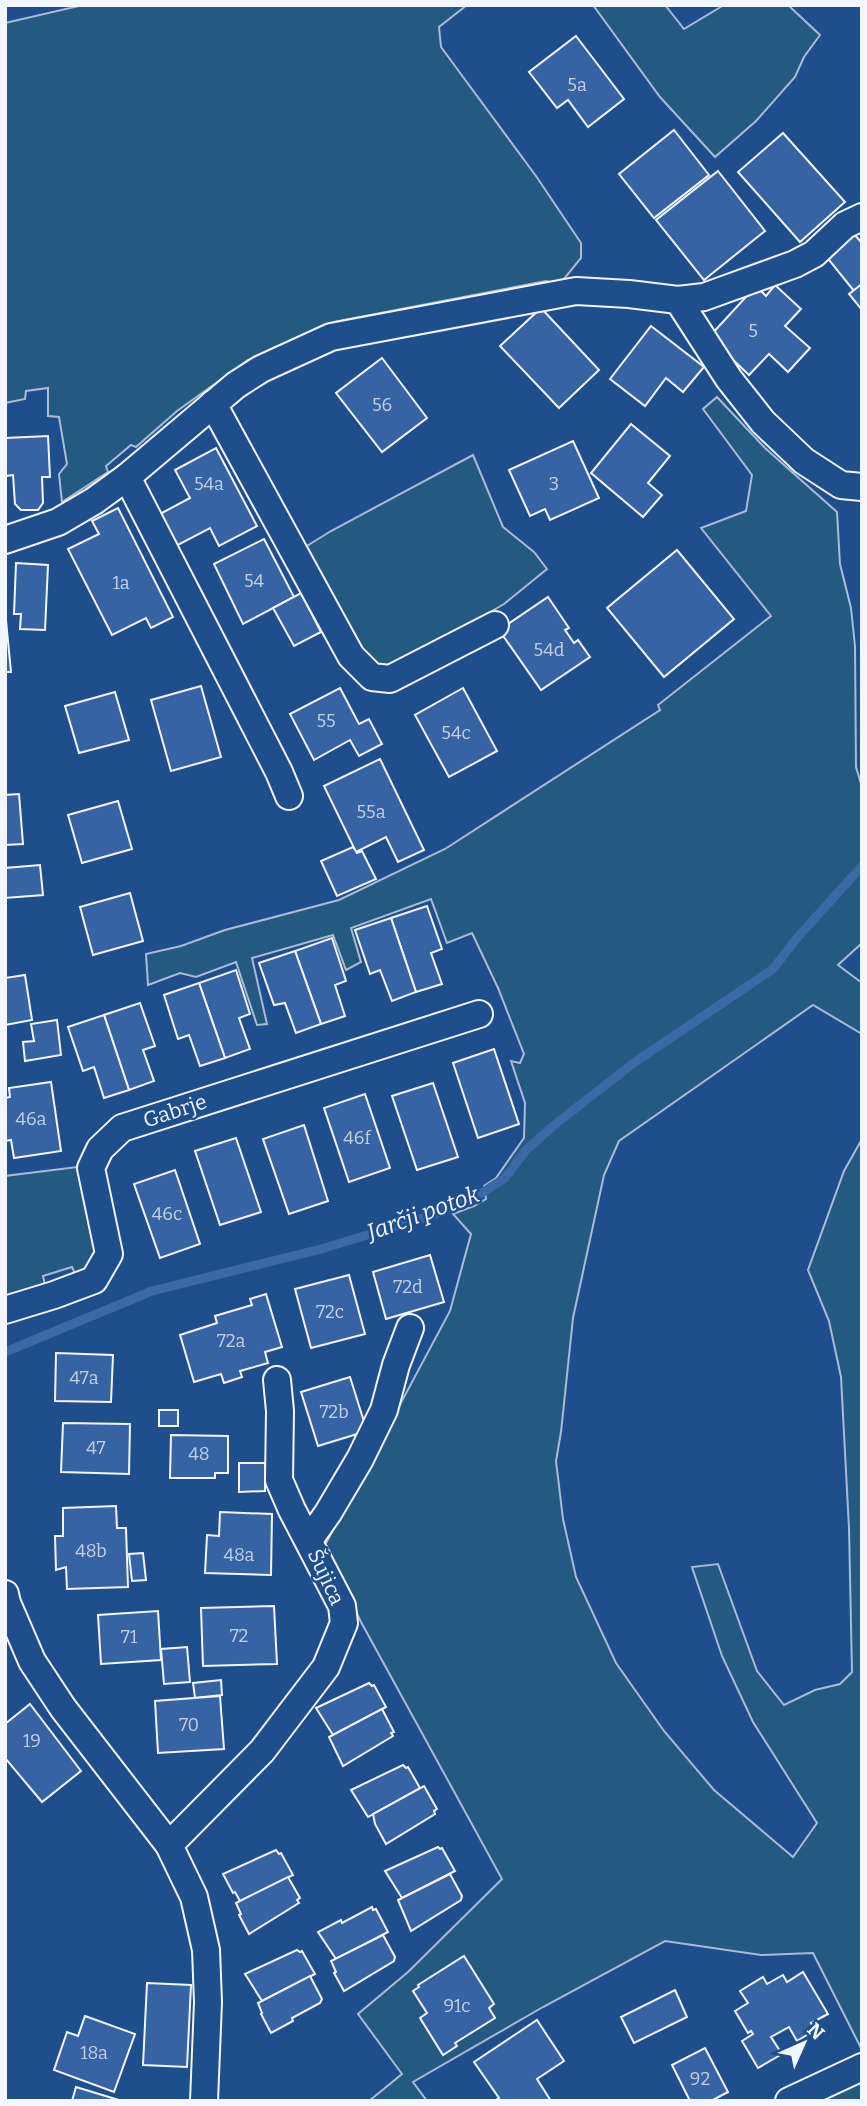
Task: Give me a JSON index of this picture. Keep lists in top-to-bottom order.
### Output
{
  "streets": {
    "street": ["Gabrje", "Šujica"]
  },
  "water": ["Jarčji potok"],
  "house_numbers": [
    "5a",
    "5",
    "56",
    "54a",
    "3",
    "54",
    "1a",
    "54d",
    "55",
    "54c",
    "55a",
    "46a",
    "46f",
    "46c",
    "72d",
    "72c",
    "72a",
    "47a",
    "72b",
    "47",
    "48",
    "48b",
    "48a",
    "72",
    "71",
    "70",
    "19",
    "91c",
    "18a",
    "92"
  ],
  "north": "top right"
}
